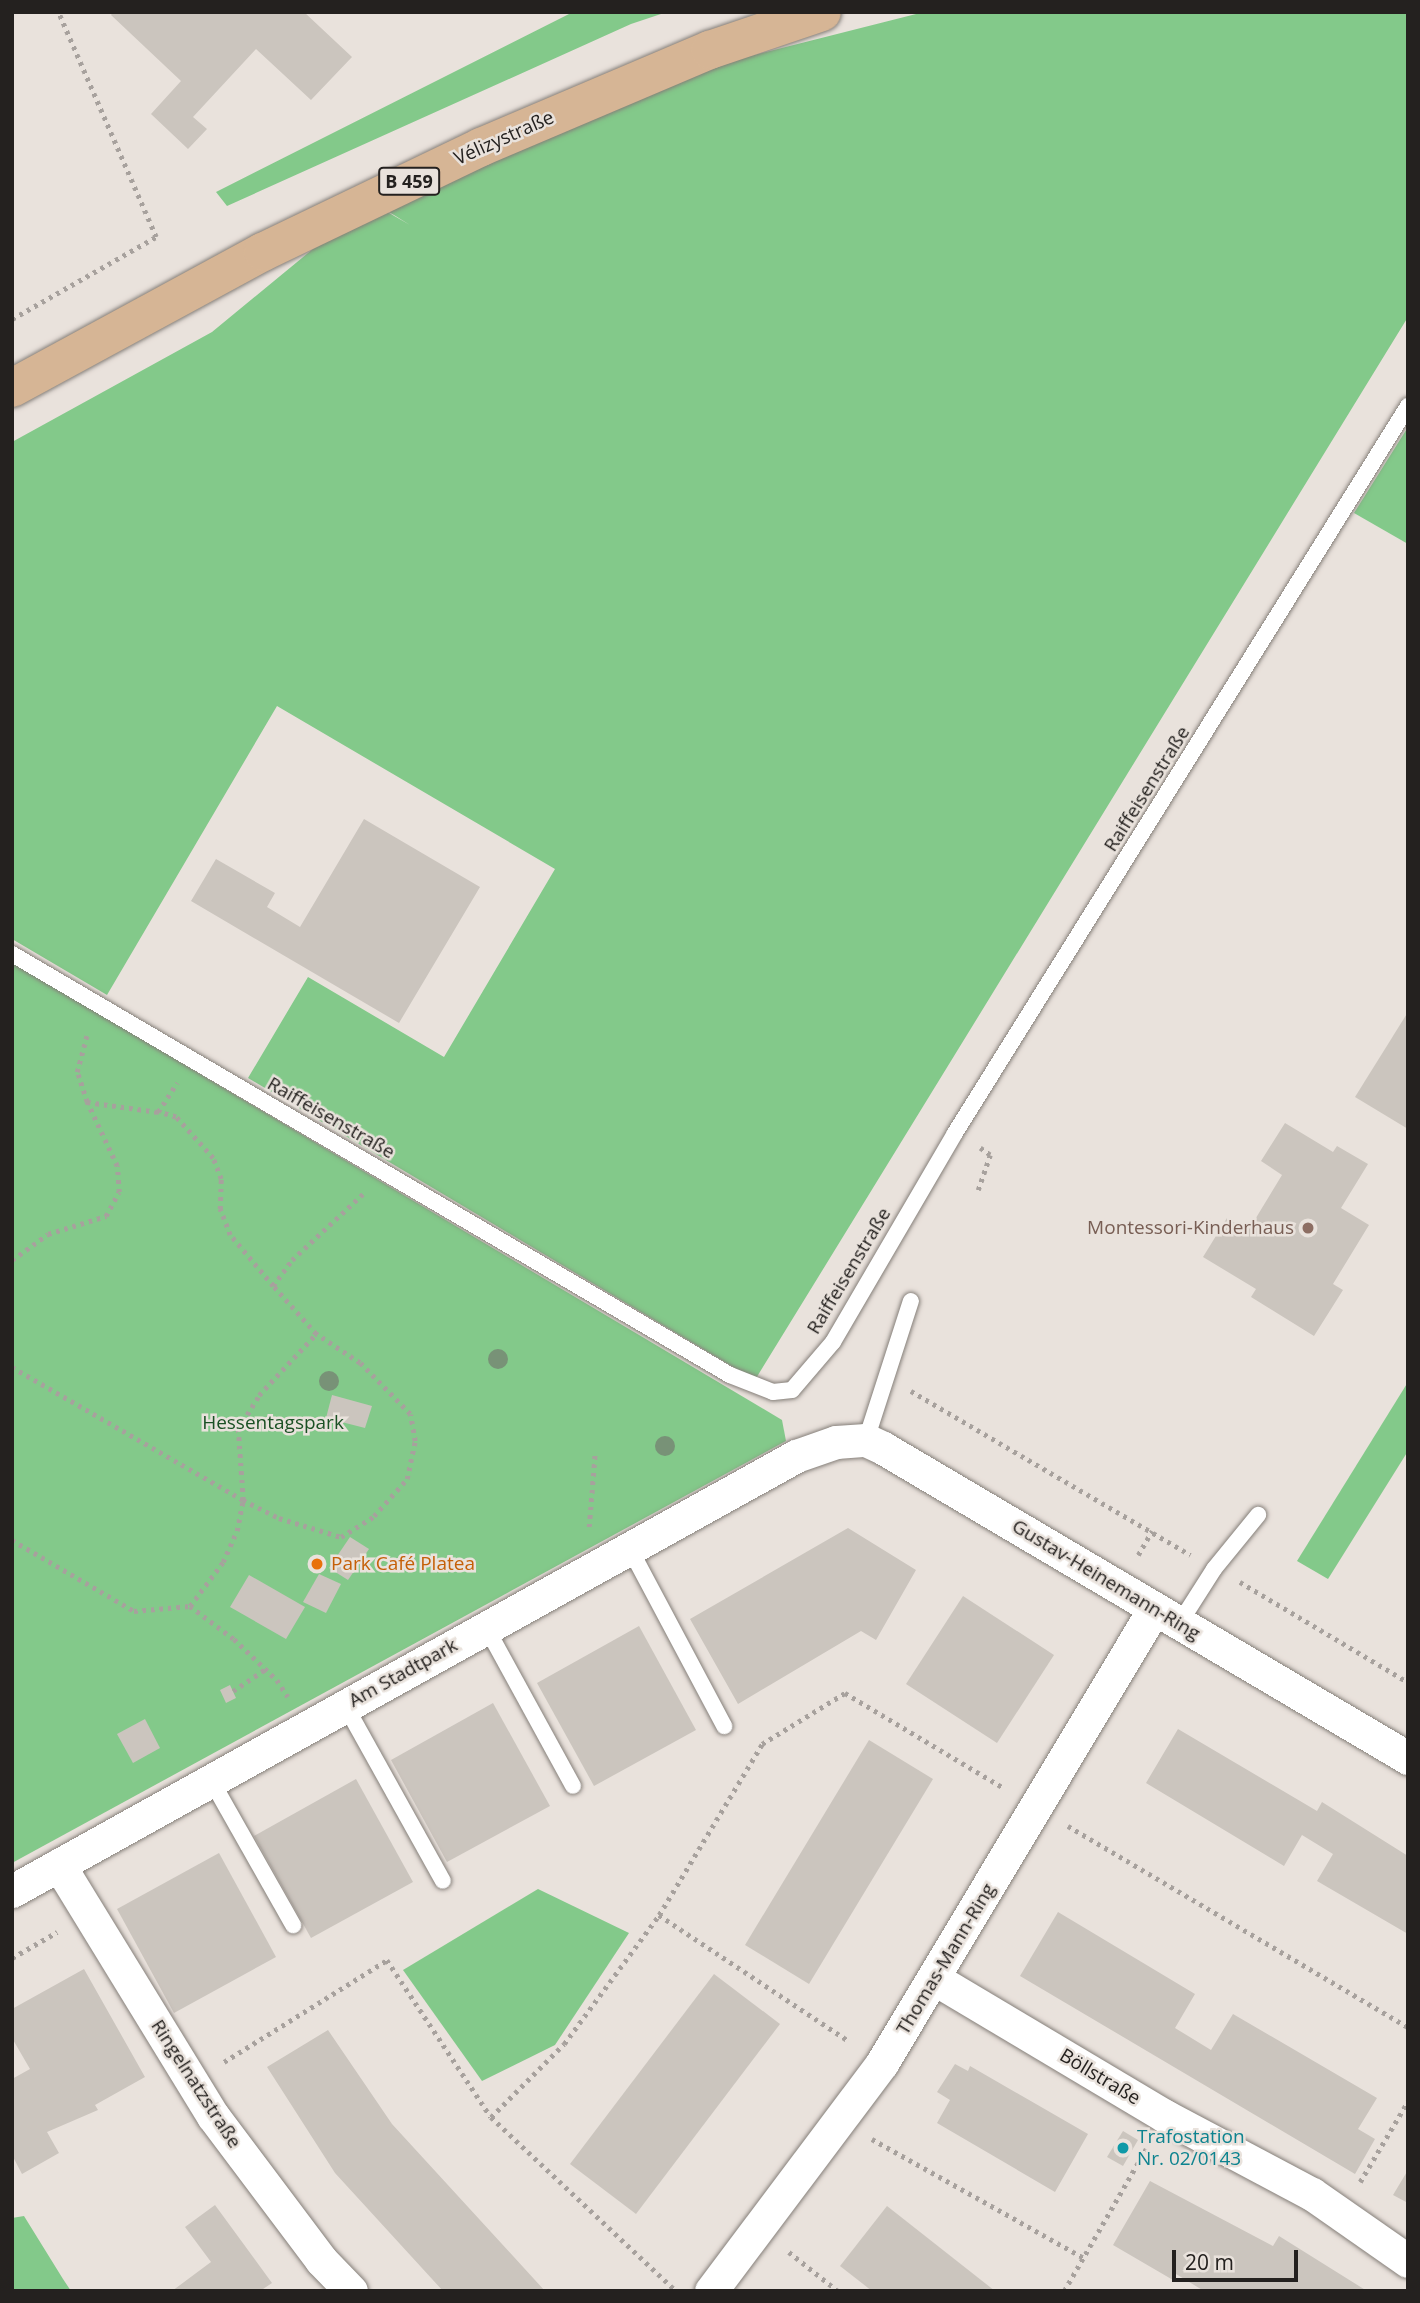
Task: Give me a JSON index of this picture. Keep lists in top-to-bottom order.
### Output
{
  "streets": {
    "main road": ["Vélizystraße", "B 459"],
    "street": [
      "Gustav-Heinemann-Ring",
      "Am Stadtpark",
      "Thomas-Mann-Ring",
      "Böllstraße",
      "Ringelnatzstraße"
    ],
    "lane": ["Raiffeisenstraße"]
  },
  "crossings": [
    ["Gustav-Heinemann-Ring", "Am Stadtpark"],
    ["Gustav-Heinemann-Ring", "Thomas-Mann-Ring"],
    ["Am Stadtpark", "Ringelnatzstraße"],
    ["Thomas-Mann-Ring", "Böllstraße"]
  ],
  "parks": ["Hessentagspark"],
  "places": ["Montessori-Kinderhaus", "Park Café Platea", "Trafostation Nr. 02/0143"],
  "scale_bar": "20 m"
}
